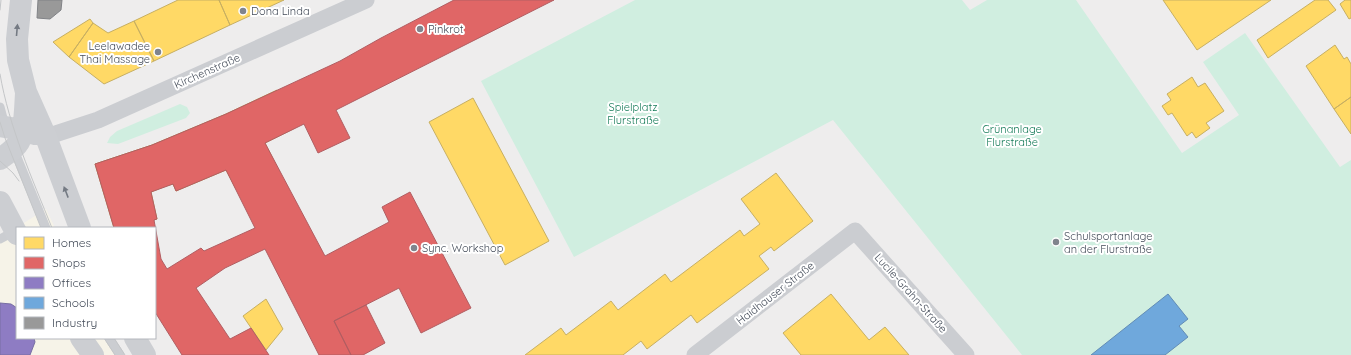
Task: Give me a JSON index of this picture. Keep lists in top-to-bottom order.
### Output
{
  "streets": {
    "street": ["Kirchenstraße", "Haidhauser Straße", "Lucile-Grahn-Straße"]
  },
  "crossings": [
    ["Haidhauser Straße", "Lucile-Grahn-Straße"]
  ],
  "parks": ["Spielplatz Flurstraße", "Grünanlage Flurstraße"],
  "places": [
    "Dona Linda",
    "Pinkrot",
    "Leelawadee Thai Massage",
    "Schulsportanlage an der Flurstraße",
    "Sync. Workshop"
  ],
  "legend": [
    "Homes",
    "Shops",
    "Offices",
    "Schools",
    "Industry"
  ]
}
